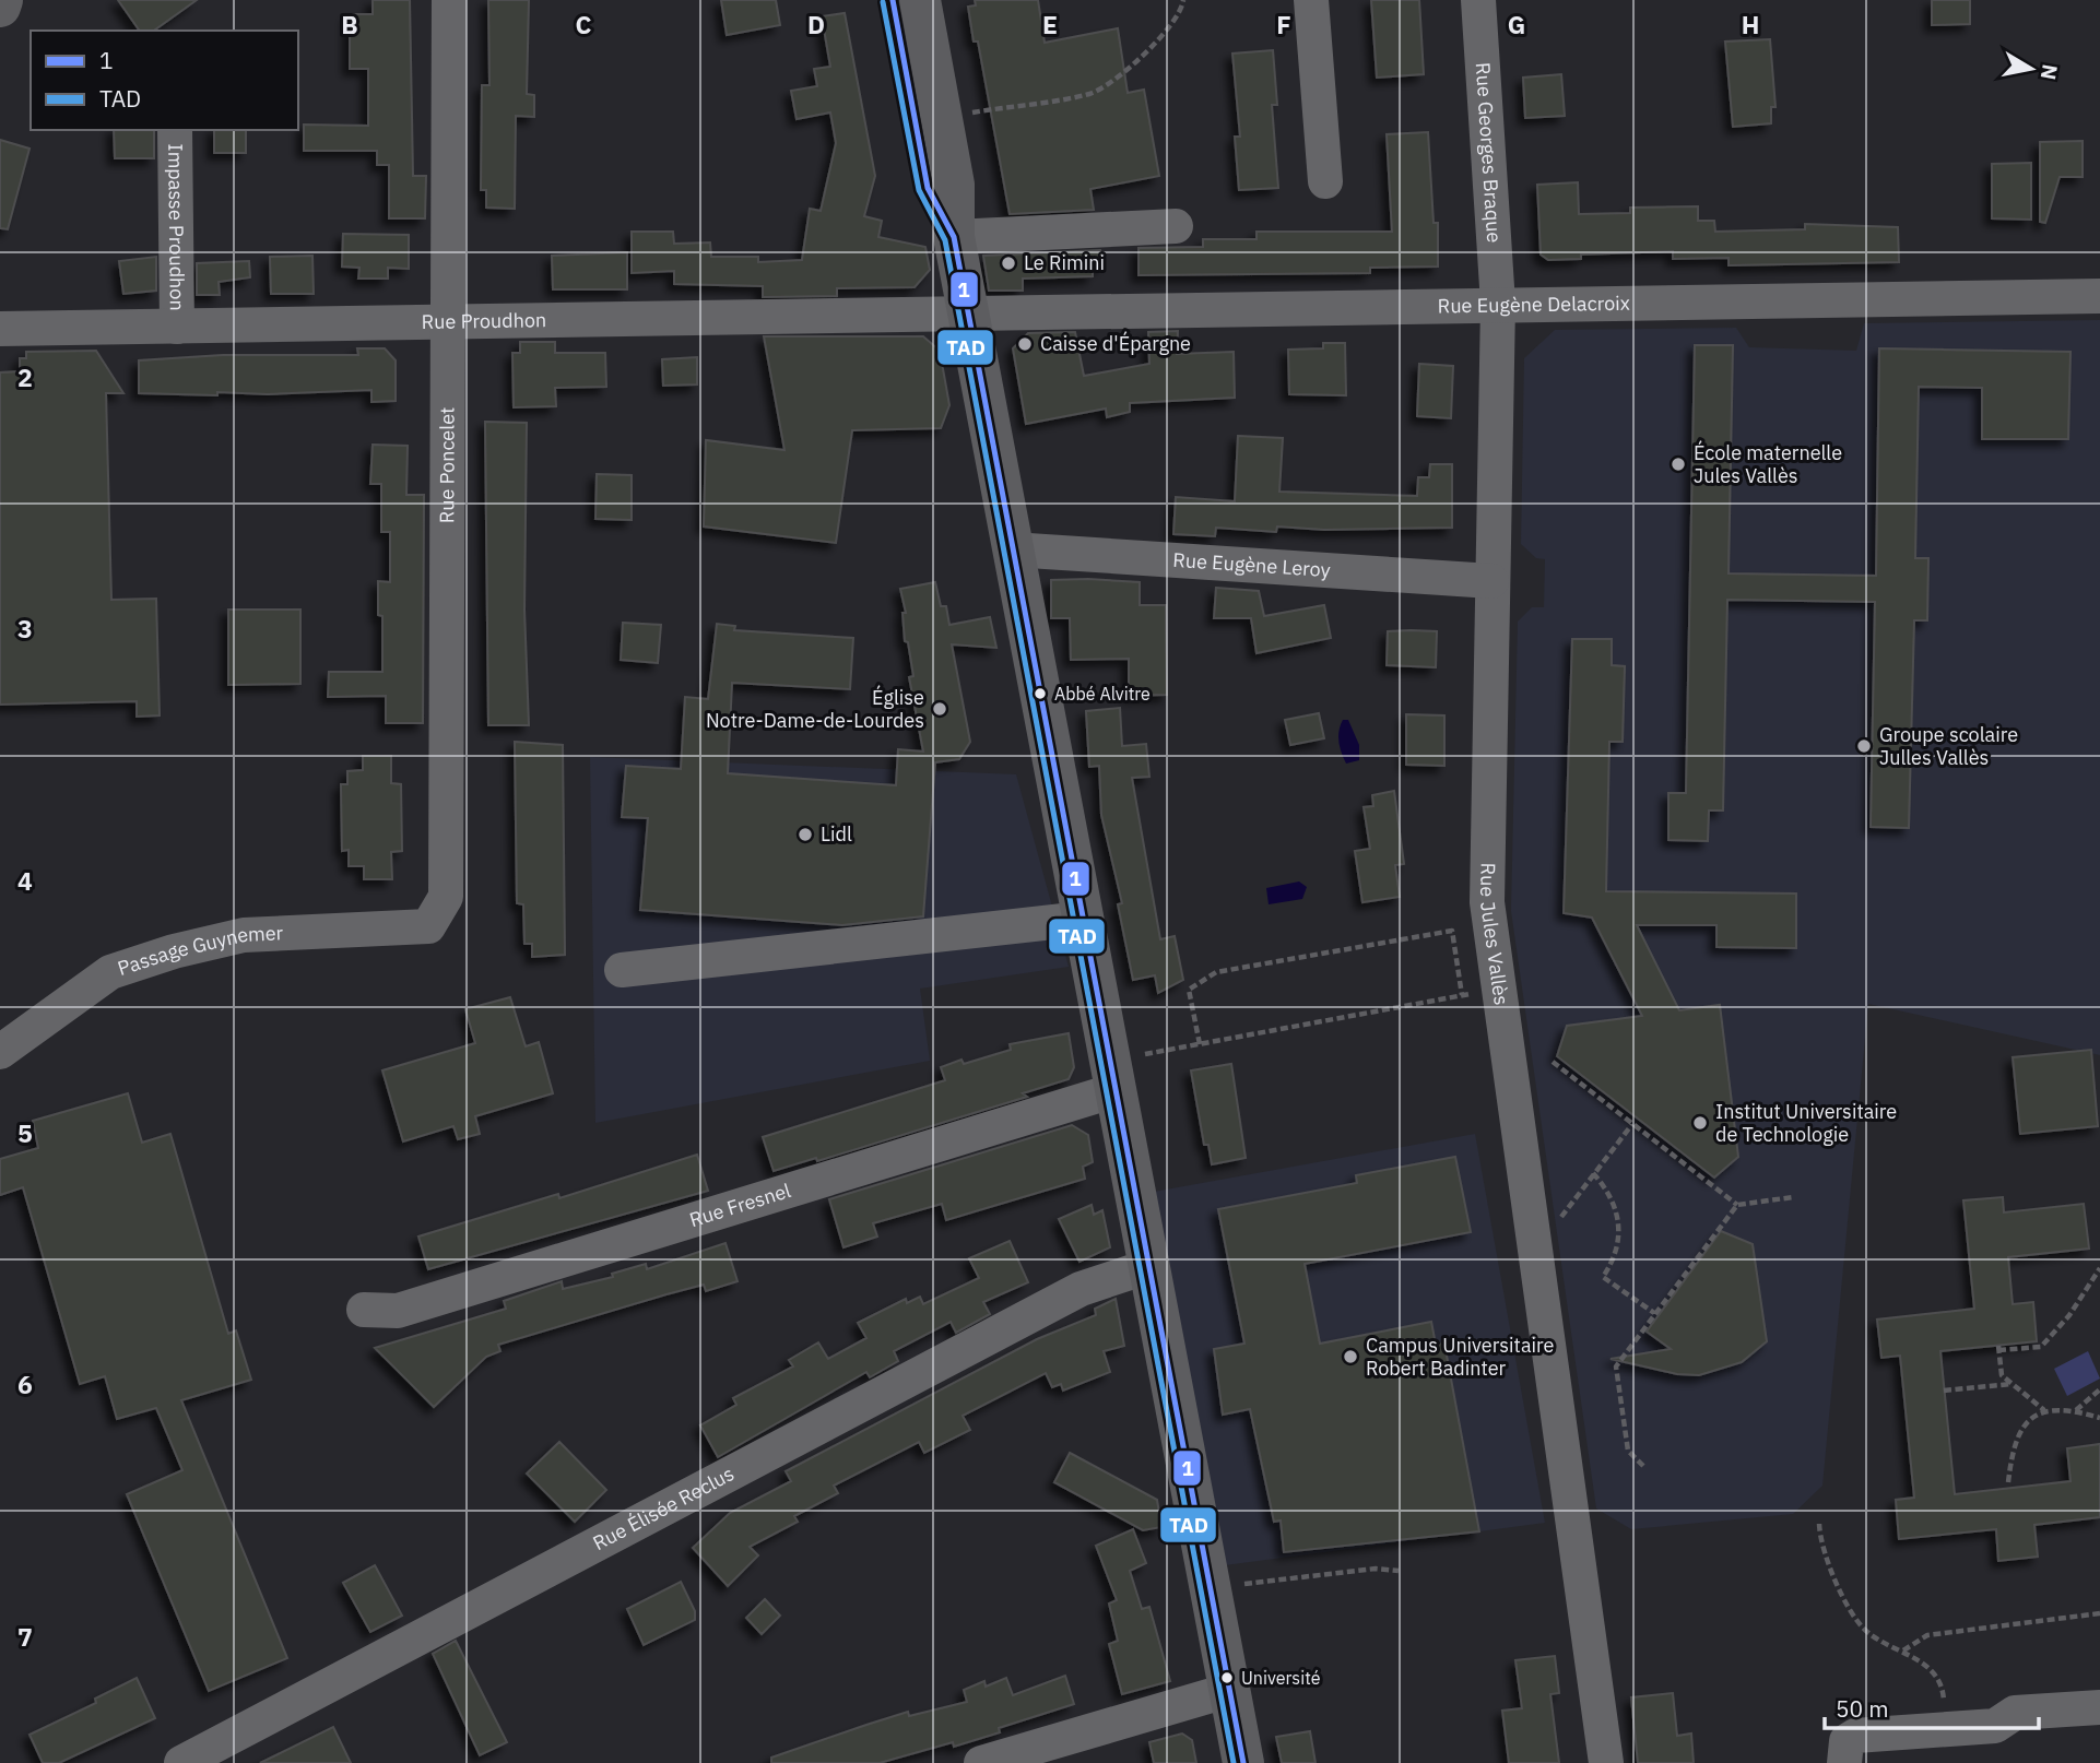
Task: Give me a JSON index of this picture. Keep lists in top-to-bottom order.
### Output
{
  "streets": {
    "street": [
      "Rue Georges Braque",
      "Impasse Proudhon",
      "Rue Eugène Delacroix",
      "Rue Proudhon",
      "Rue Poncelet",
      "Rue Eugène Leroy",
      "Rue Jules Vallès",
      "Passage Guynemer",
      "Rue Fresnel",
      "Rue Élisée Reclus"
    ]
  },
  "crossings": [
    ["Rue Georges Braque", "Rue Eugène Delacroix"],
    ["Rue Georges Braque", "Rue Jules Vallès"],
    ["Impasse Proudhon", "Rue Proudhon"],
    ["Rue Eugène Delacroix", "Rue Proudhon"],
    ["Rue Eugène Delacroix", "Rue Jules Vallès"],
    ["Rue Proudhon", "Rue Poncelet"],
    ["Rue Poncelet", "Passage Guynemer"],
    ["Rue Eugène Leroy", "Rue Jules Vallès"]
  ],
  "places": [
    "Le Rimini",
    "Caisse d'Épargne",
    "École maternelle Jules Vallès",
    "Abbé Alvitre",
    "Église Notre-Dame-de-Lourdes",
    "Groupe scolaire Julles Vallès",
    "Lidl",
    "Institut Universitaire de Technologie",
    "Campus Universitaire Robert Badinter",
    "Université"
  ],
  "lines": ["transit line 1", "transit line TAD"],
  "legend": ["1", "TAD"],
  "scale_bar": "50 m",
  "north": "right",
  "grid": {
    "columns": [
      "B",
      "C",
      "D",
      "E",
      "F",
      "G",
      "H"
    ],
    "rows": [
      "2",
      "3",
      "4",
      "5",
      "6",
      "7"
    ]
  }
}
